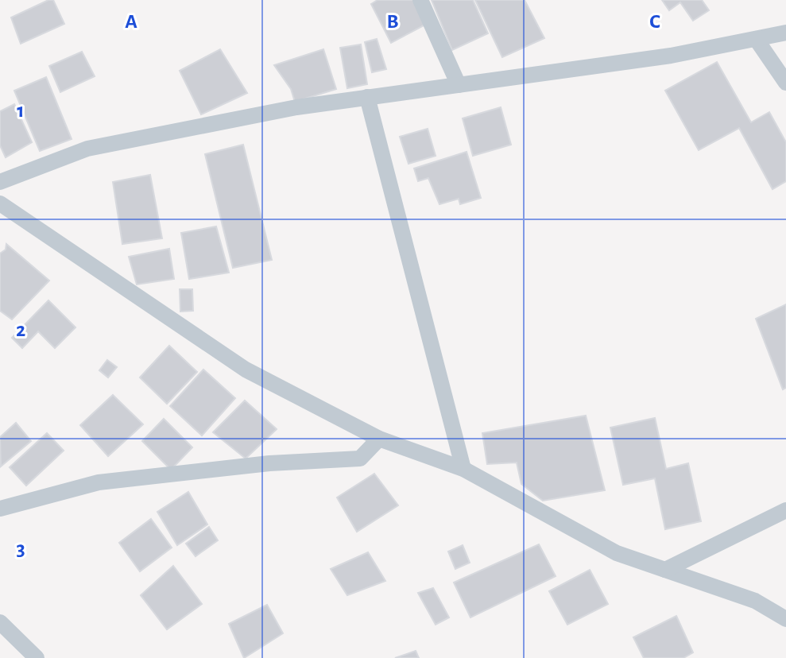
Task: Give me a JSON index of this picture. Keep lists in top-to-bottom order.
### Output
{
  "grid": {
    "columns": ["A", "B", "C"],
    "rows": ["1", "2", "3"]
  }
}
